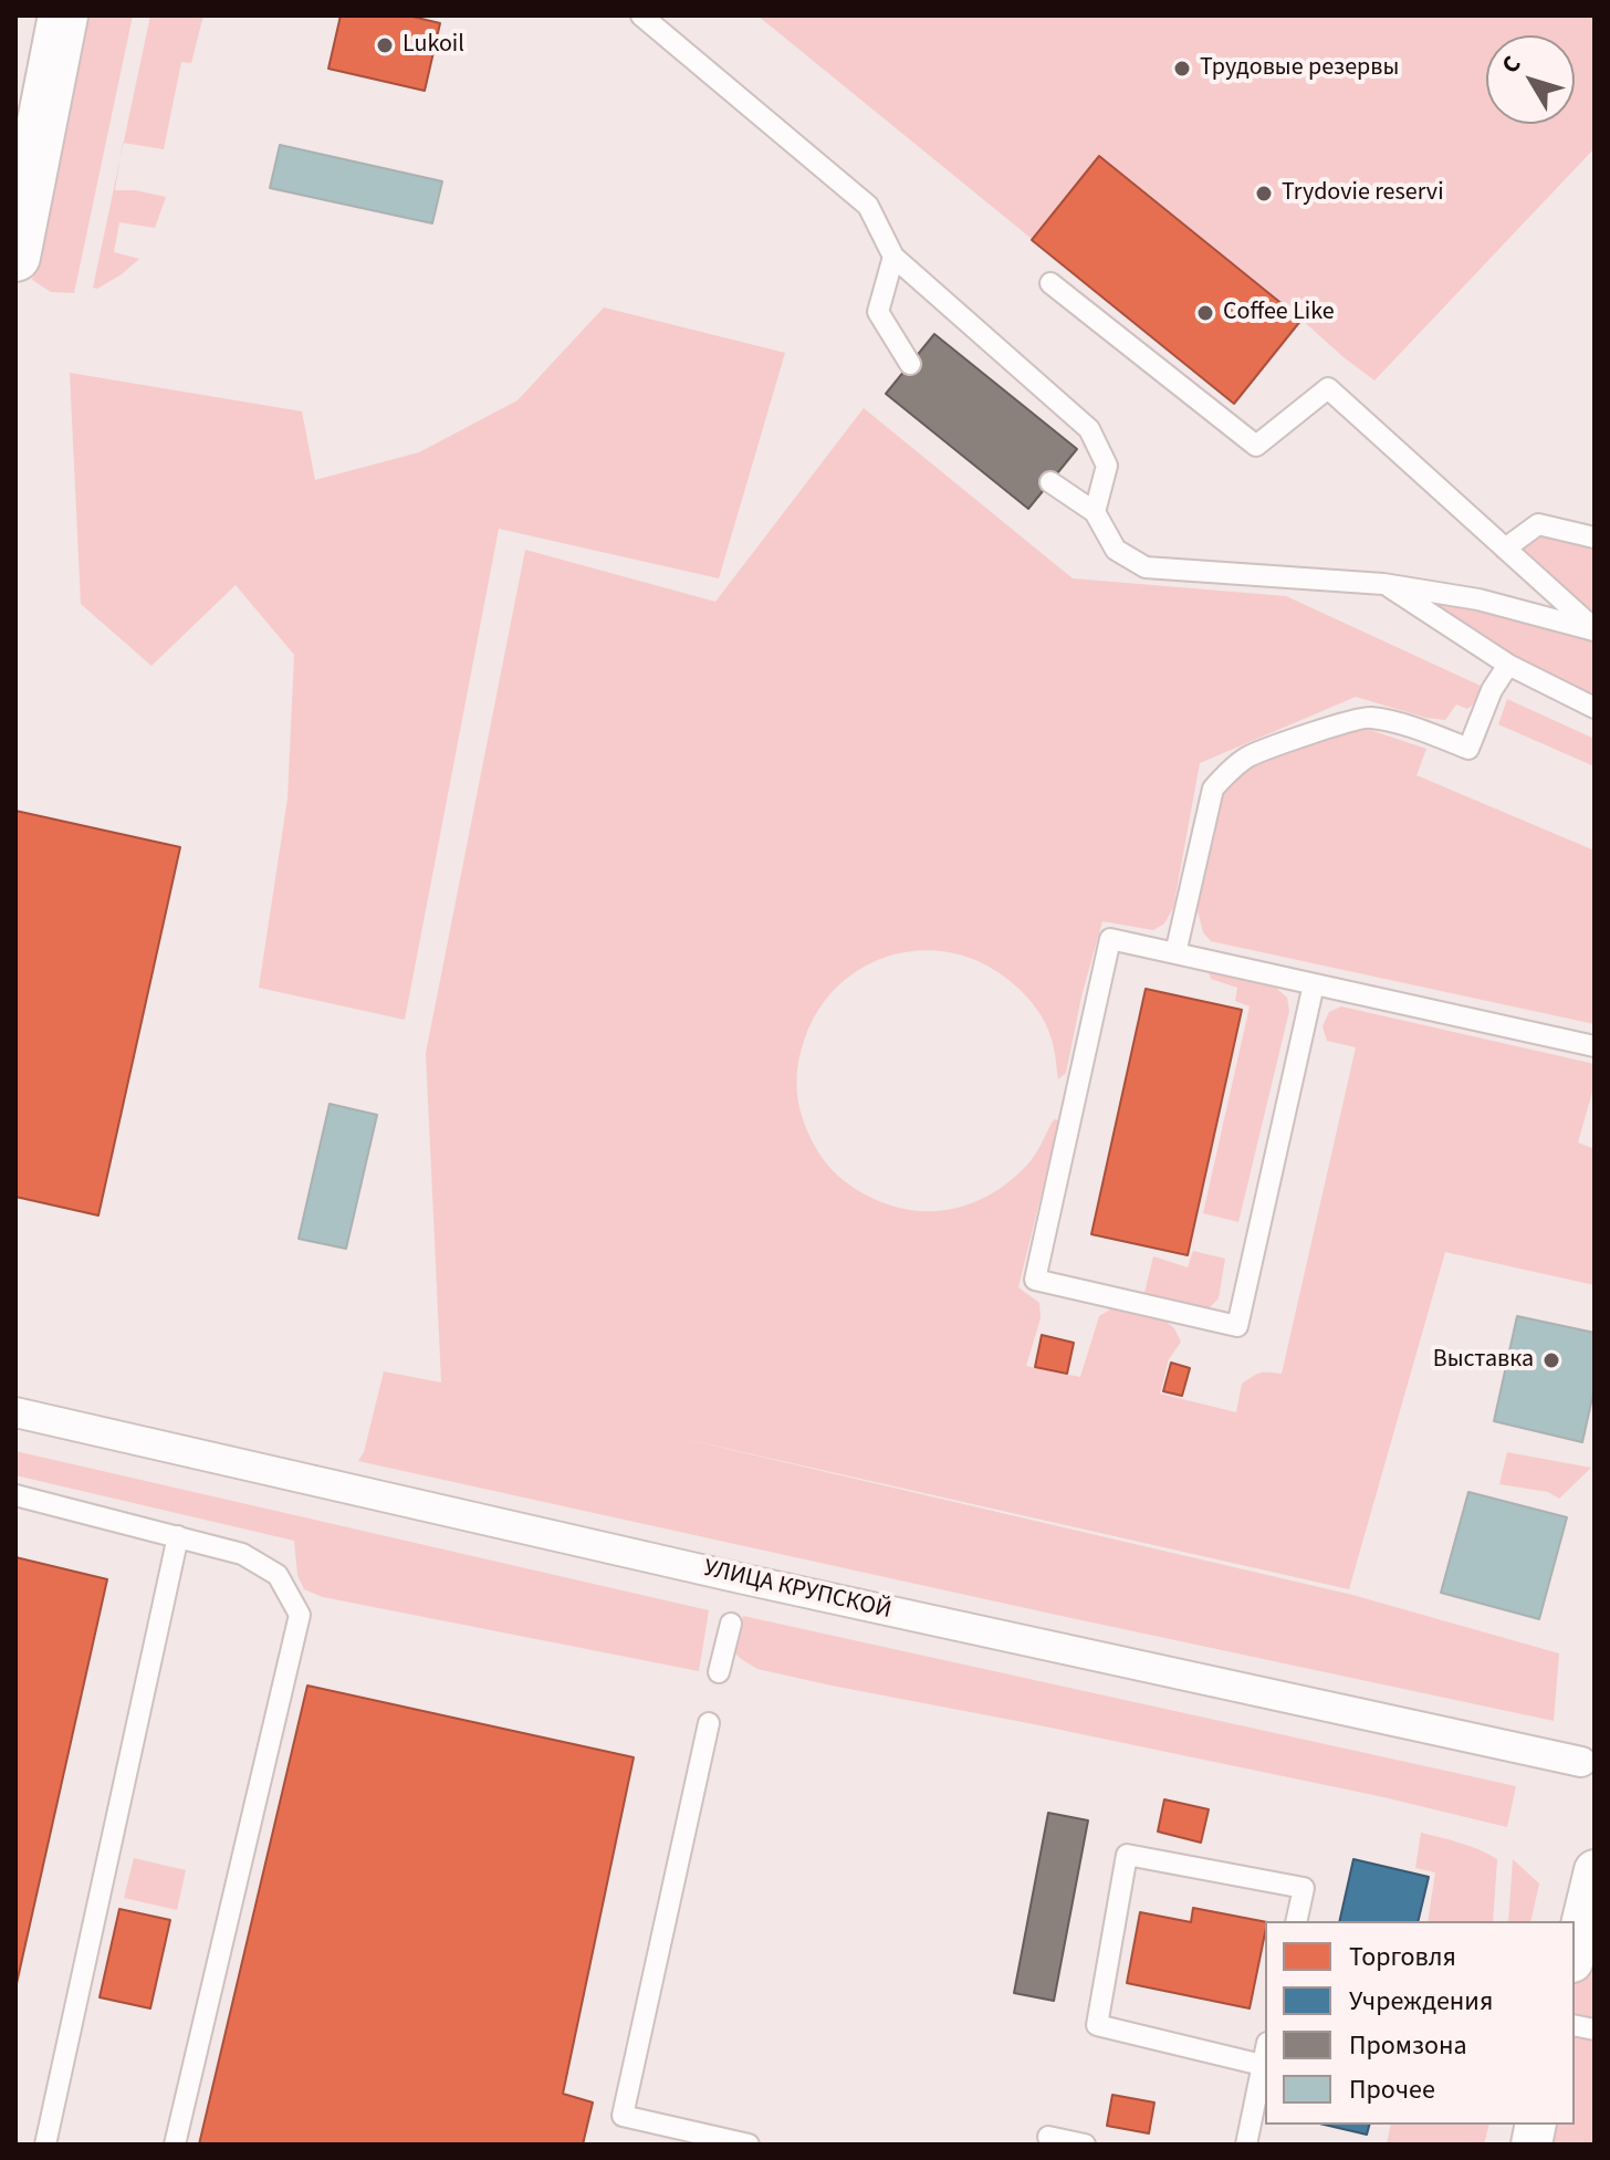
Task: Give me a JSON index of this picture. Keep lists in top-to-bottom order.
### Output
{
  "streets": {
    "street": ["УЛИЦА КРУПСКОЙ"]
  },
  "places": [
    "Lukoil",
    "Трудовые резервы",
    "Trydovie reservi",
    "Coffee Like",
    "Выставка"
  ],
  "legend": [
    "Торговля",
    "Учреждения",
    "Промзона",
    "Прочее"
  ],
  "north": "top left"
}
